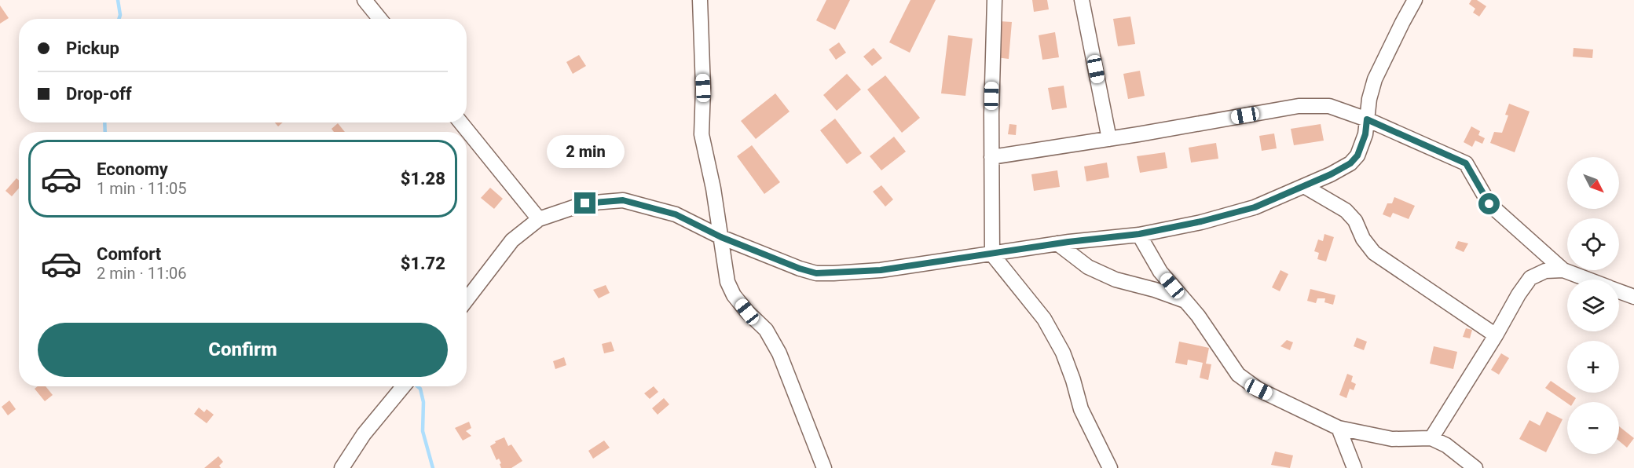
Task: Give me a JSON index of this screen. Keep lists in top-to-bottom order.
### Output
{
  "north": "bottom right",
  "page": {
    "banner": ["Pickup", "Drop-off"],
    "bubble": "2 min",
    "list": [
      {
        "name": "Economy",
        "note": "1 min · 11:05",
        "value": "$1.28"
      },
      {
        "name": "Comfort",
        "note": "2 min · 11:06",
        "value": "$1.72"
      }
    ],
    "map_buttons": ["+", "−"],
    "buttons": "Confirm"
  }
}
